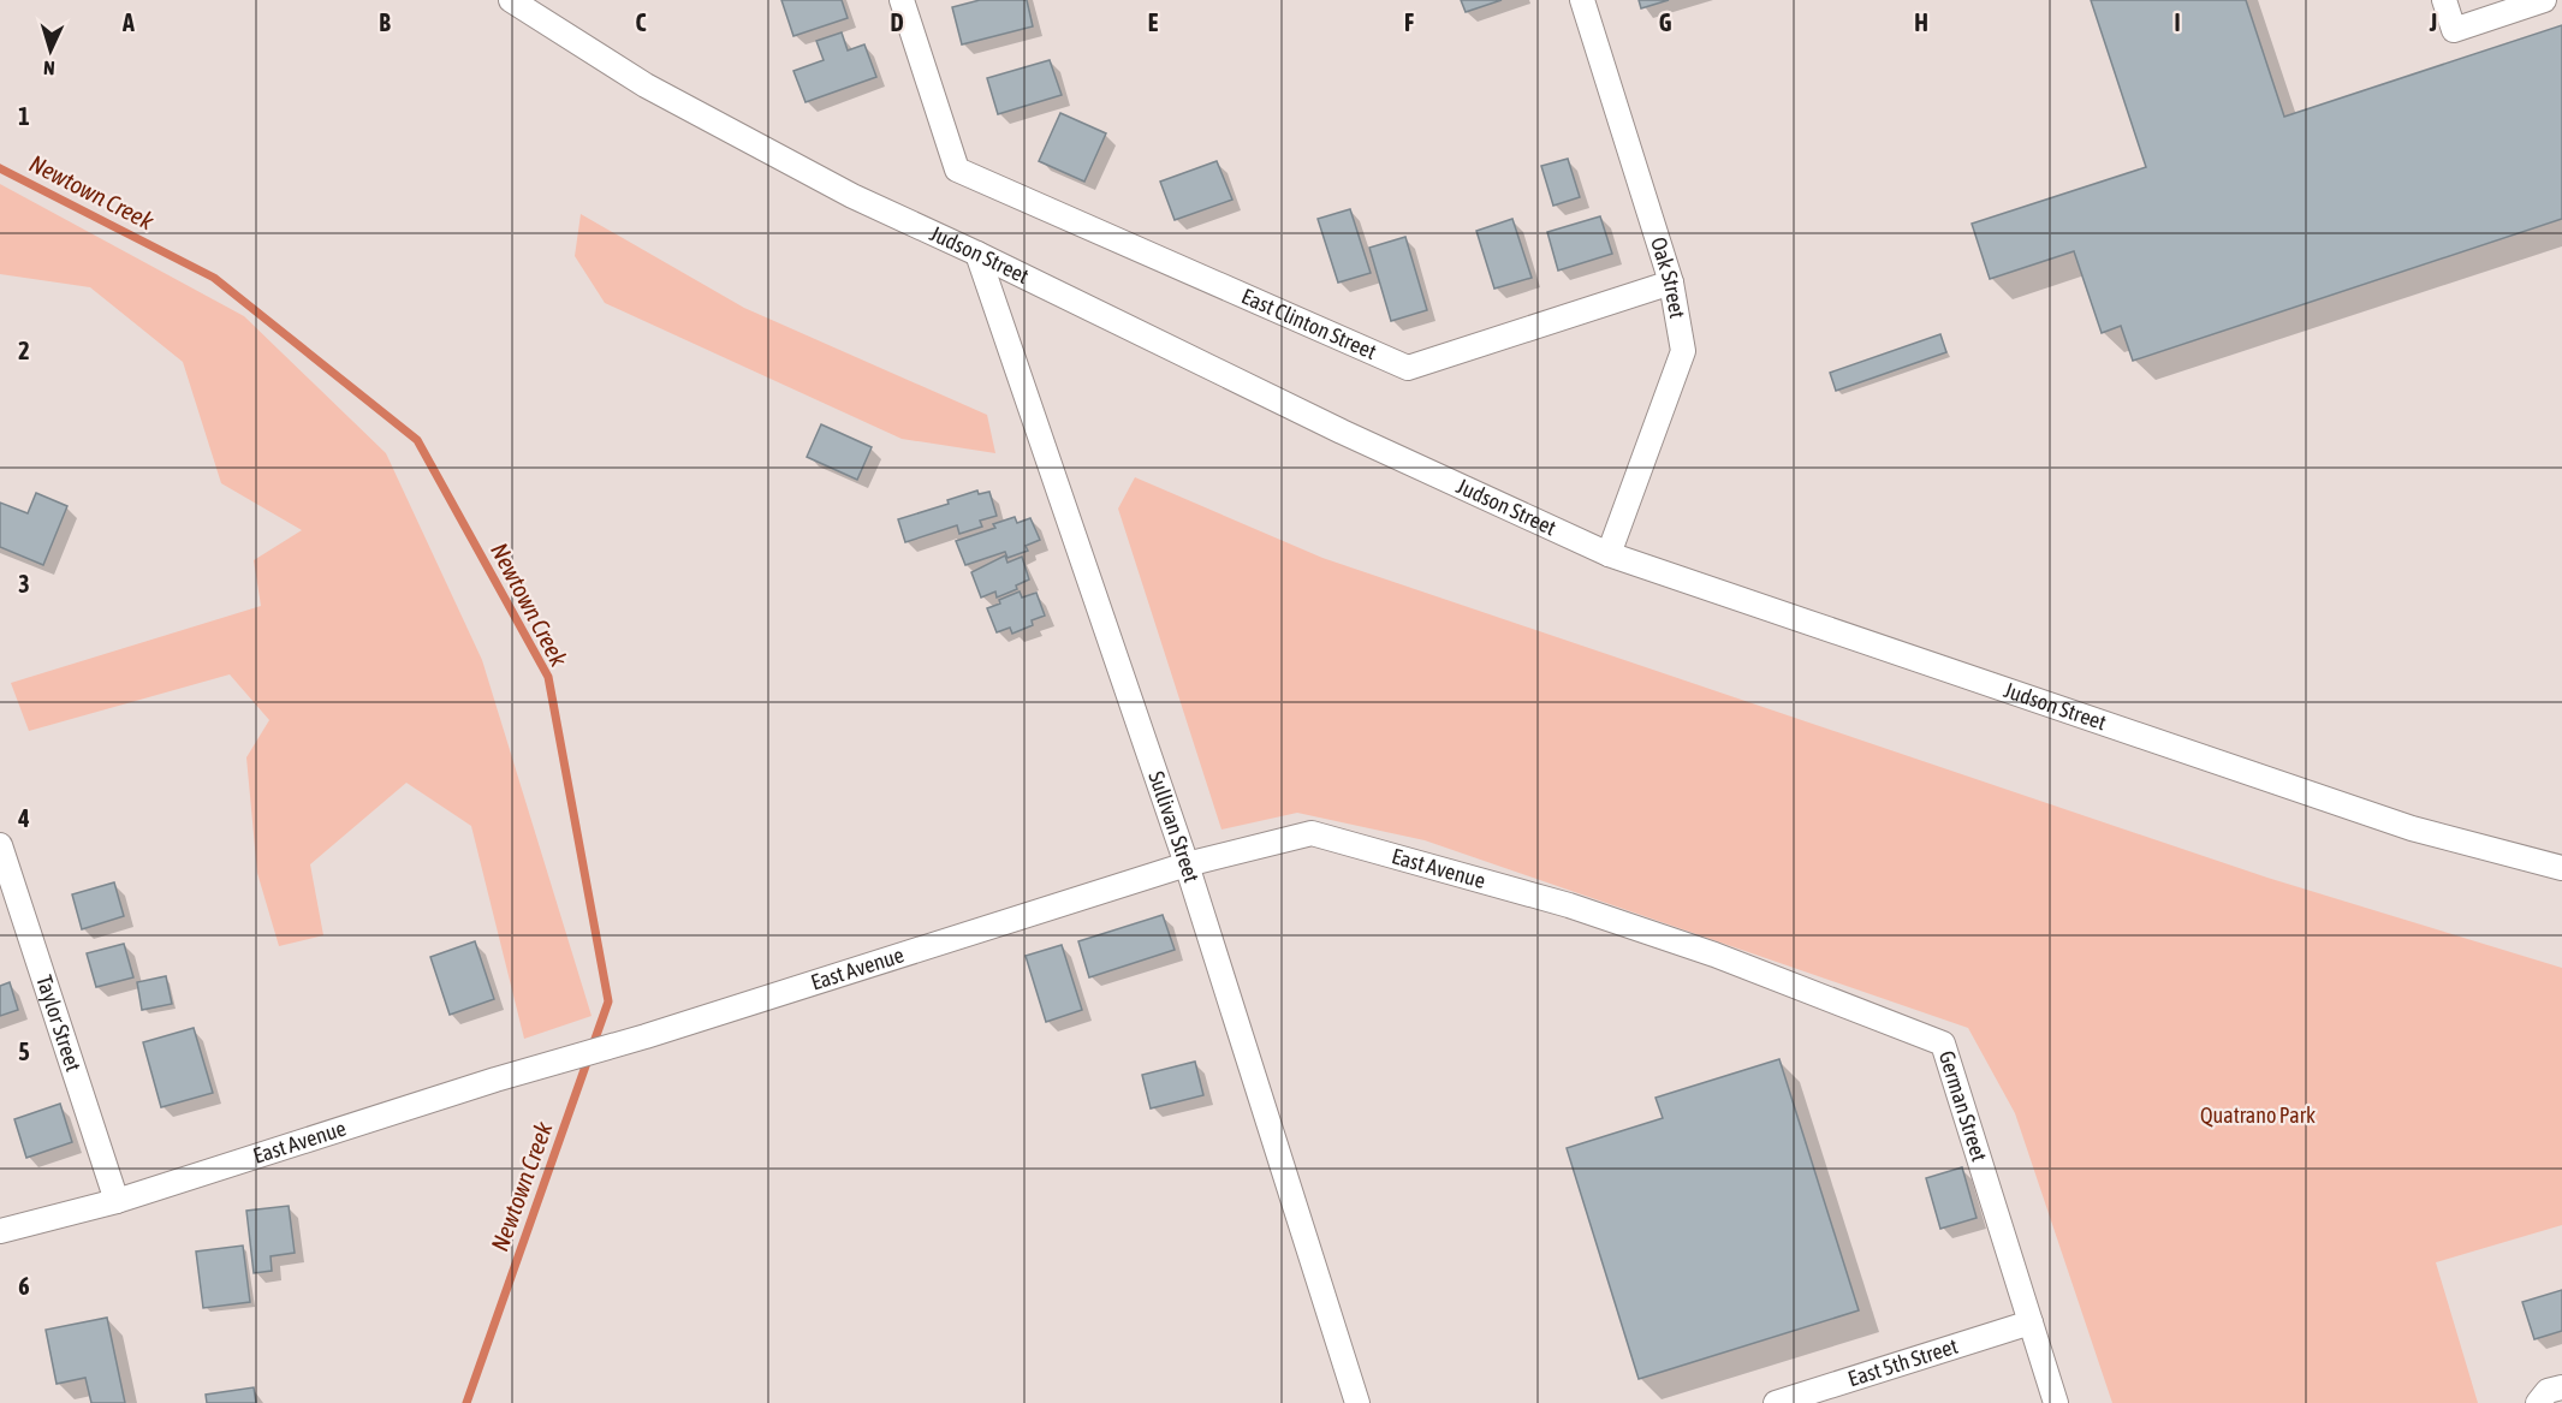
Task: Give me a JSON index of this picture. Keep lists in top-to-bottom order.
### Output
{
  "streets": {
    "street": [
      "Judson Street",
      "Oak Street",
      "East Clinton Street",
      "Sullivan Street",
      "East Avenue",
      "Taylor Street",
      "German Street",
      "East 5th Street"
    ]
  },
  "crossings": [
    ["Judson Street", "Oak Street"],
    ["Judson Street", "Sullivan Street"],
    ["Oak Street", "East Clinton Street"],
    ["Sullivan Street", "East Avenue"],
    ["East Avenue", "Taylor Street"],
    ["East Avenue", "German Street"],
    ["German Street", "East 5th Street"]
  ],
  "water": ["Newtown Creek"],
  "parks": ["Quatrano Park"],
  "north": "bottom",
  "grid": {
    "columns": [
      "A",
      "B",
      "C",
      "D",
      "E",
      "F",
      "G",
      "H",
      "I",
      "J"
    ],
    "rows": [
      "1",
      "2",
      "3",
      "4",
      "5",
      "6"
    ]
  }
}
